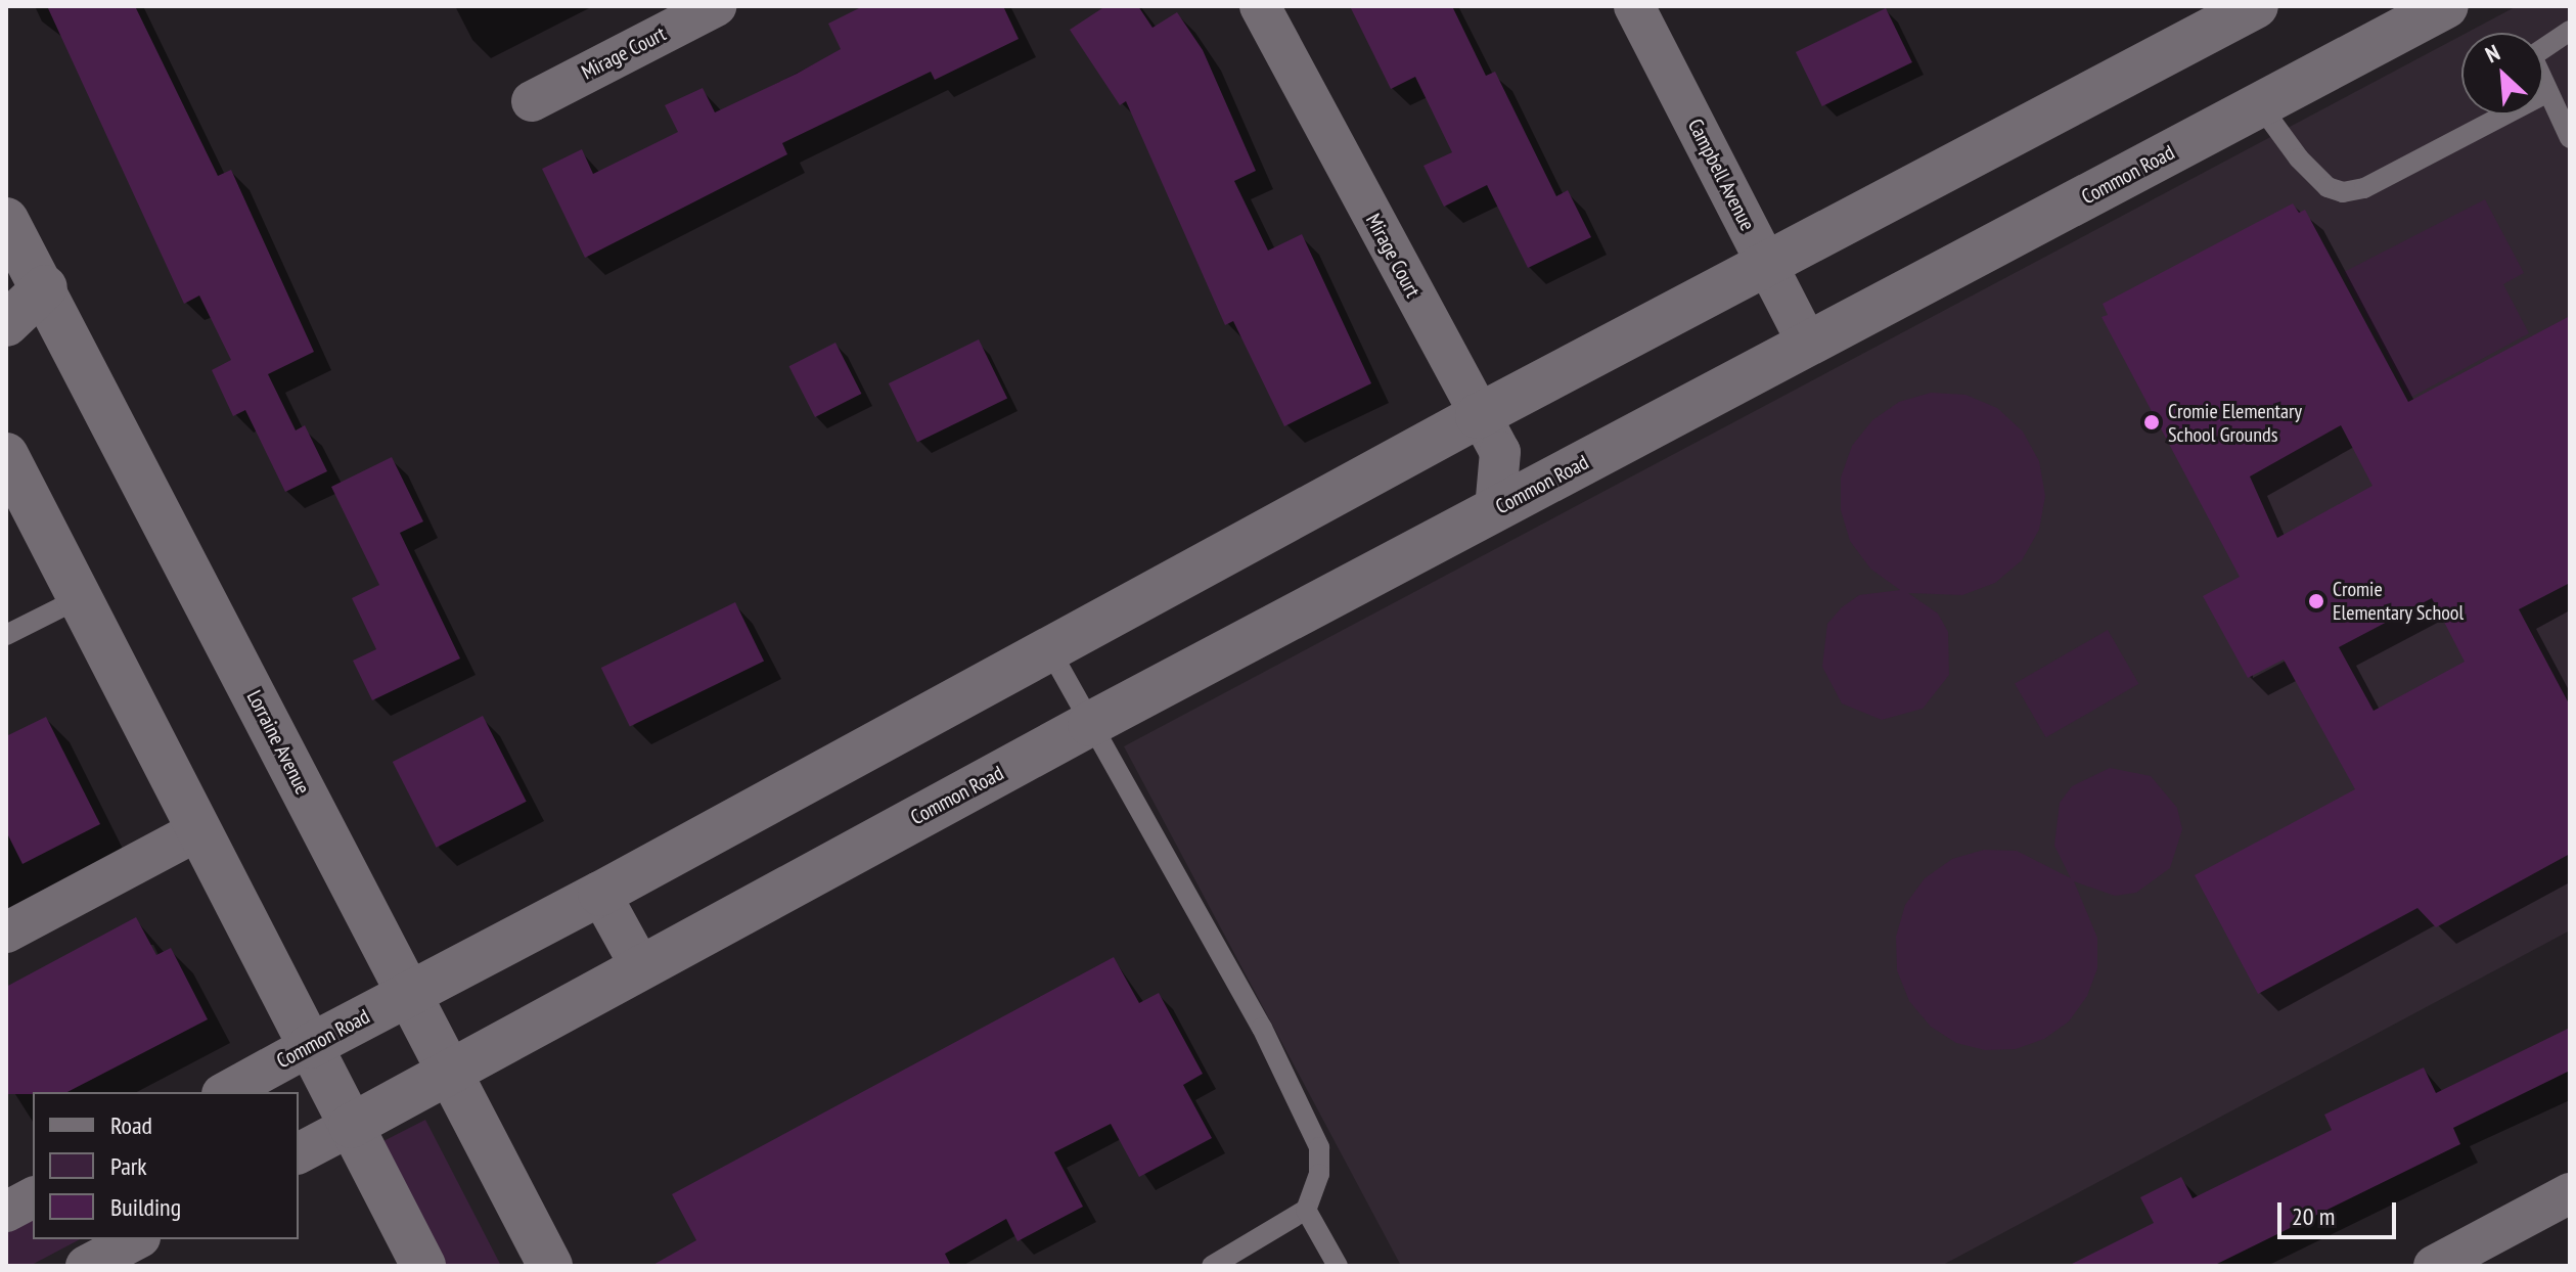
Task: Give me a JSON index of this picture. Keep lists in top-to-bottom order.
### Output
{
  "streets": {
    "street": [
      "Mirage Court",
      "Campbell Avenue",
      "Common Road",
      "Lorraine Avenue"
    ]
  },
  "crossings": [
    ["Mirage Court", "Common Road"],
    ["Campbell Avenue", "Common Road"],
    ["Common Road", "Lorraine Avenue"]
  ],
  "places": ["Cromie Elementary School Grounds", "Cromie Elementary School"],
  "legend": ["Road", "Park", "Building"],
  "scale_bar": "20 m",
  "north": "top left"
}
